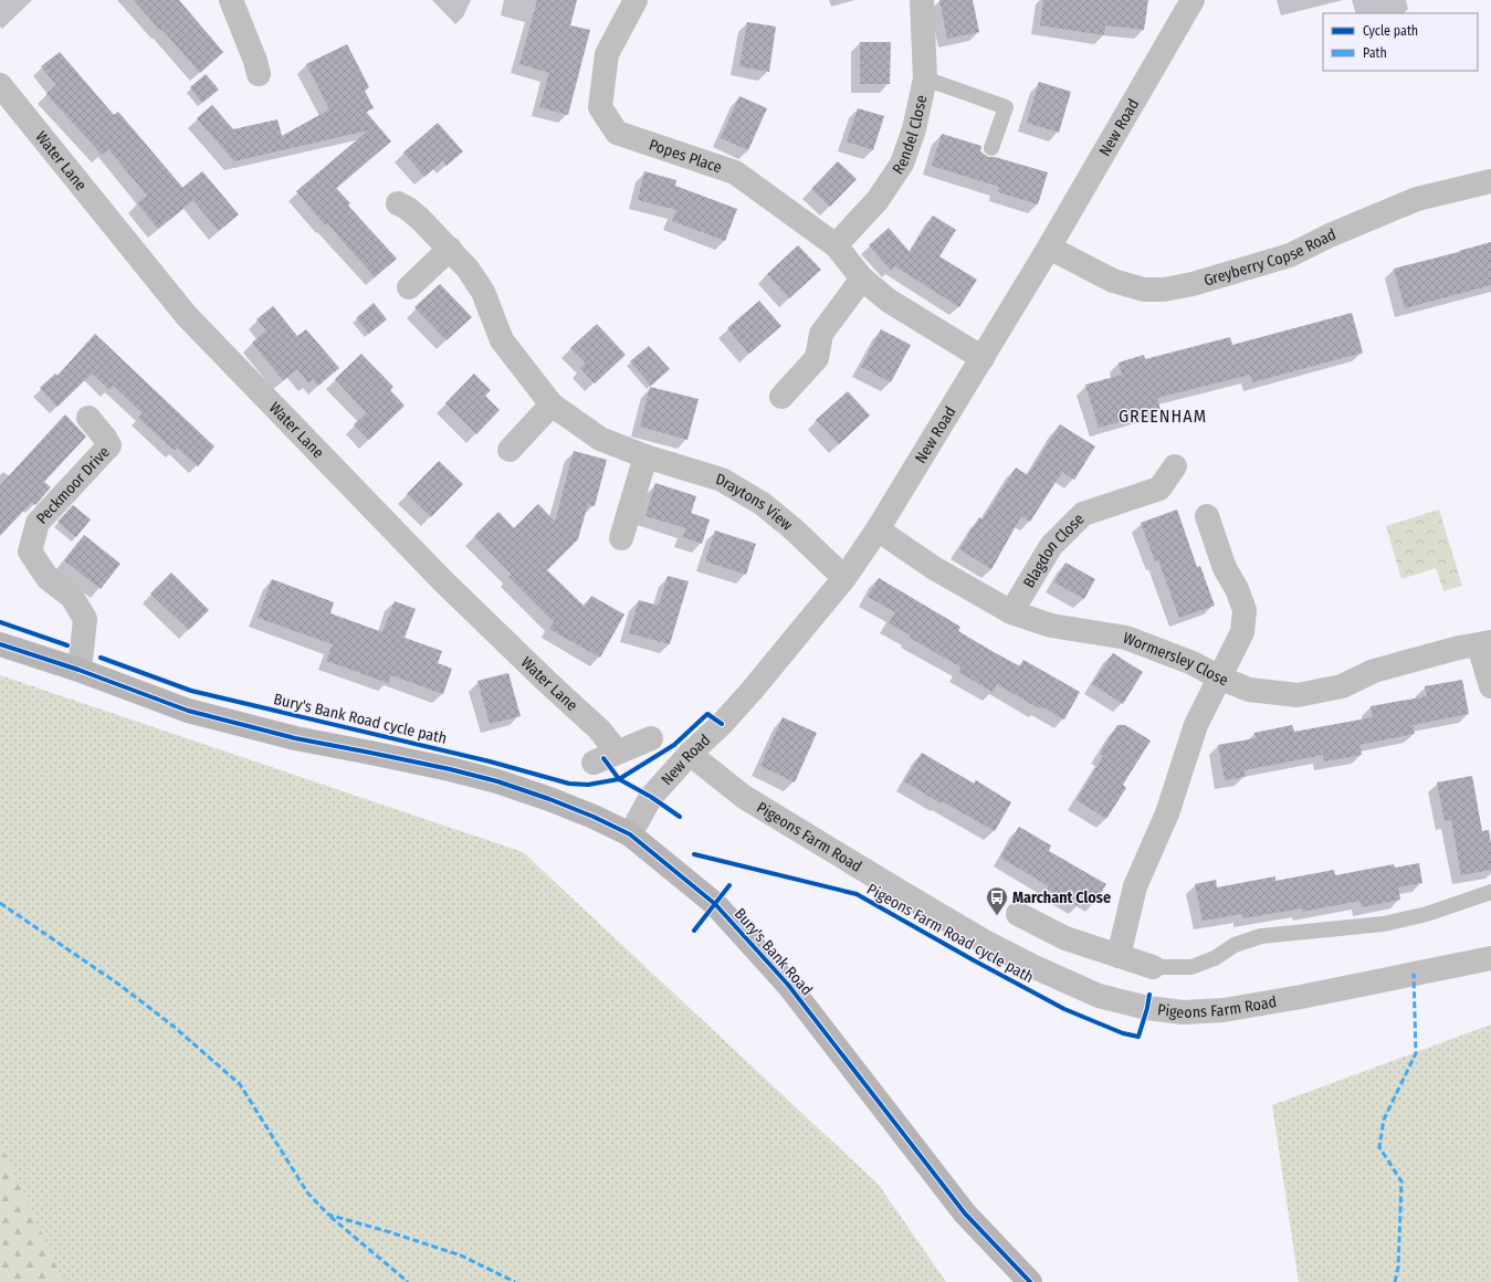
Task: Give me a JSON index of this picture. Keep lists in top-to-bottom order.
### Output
{
  "streets": {
    "street": [
      "New Road",
      "Rendel Close",
      "Popes Place",
      "Water Lane",
      "Greyberry Copse Road",
      "Peckmoor Drive",
      "Draytons View",
      "Blagdon Close",
      "Wormersley Close",
      "Pigeons Farm Road",
      "Bury's Bank Road"
    ],
    "cycle path": ["Bury's Bank Road cycle path", "Pigeons Farm Road cycle path"]
  },
  "crossings": [
    ["New Road", "Popes Place"],
    ["New Road", "Greyberry Copse Road"],
    ["New Road", "Draytons View"],
    ["New Road", "Wormersley Close"],
    ["New Road", "Pigeons Farm Road"],
    ["New Road", "Bury's Bank Road"],
    ["Rendel Close", "Popes Place"],
    ["Peckmoor Drive", "Bury's Bank Road"],
    ["Blagdon Close", "Wormersley Close"]
  ],
  "districts": ["GREENHAM"],
  "places": {
    "bus stop": ["Marchant Close"]
  },
  "legend": ["Cycle path", "Path"]
}
